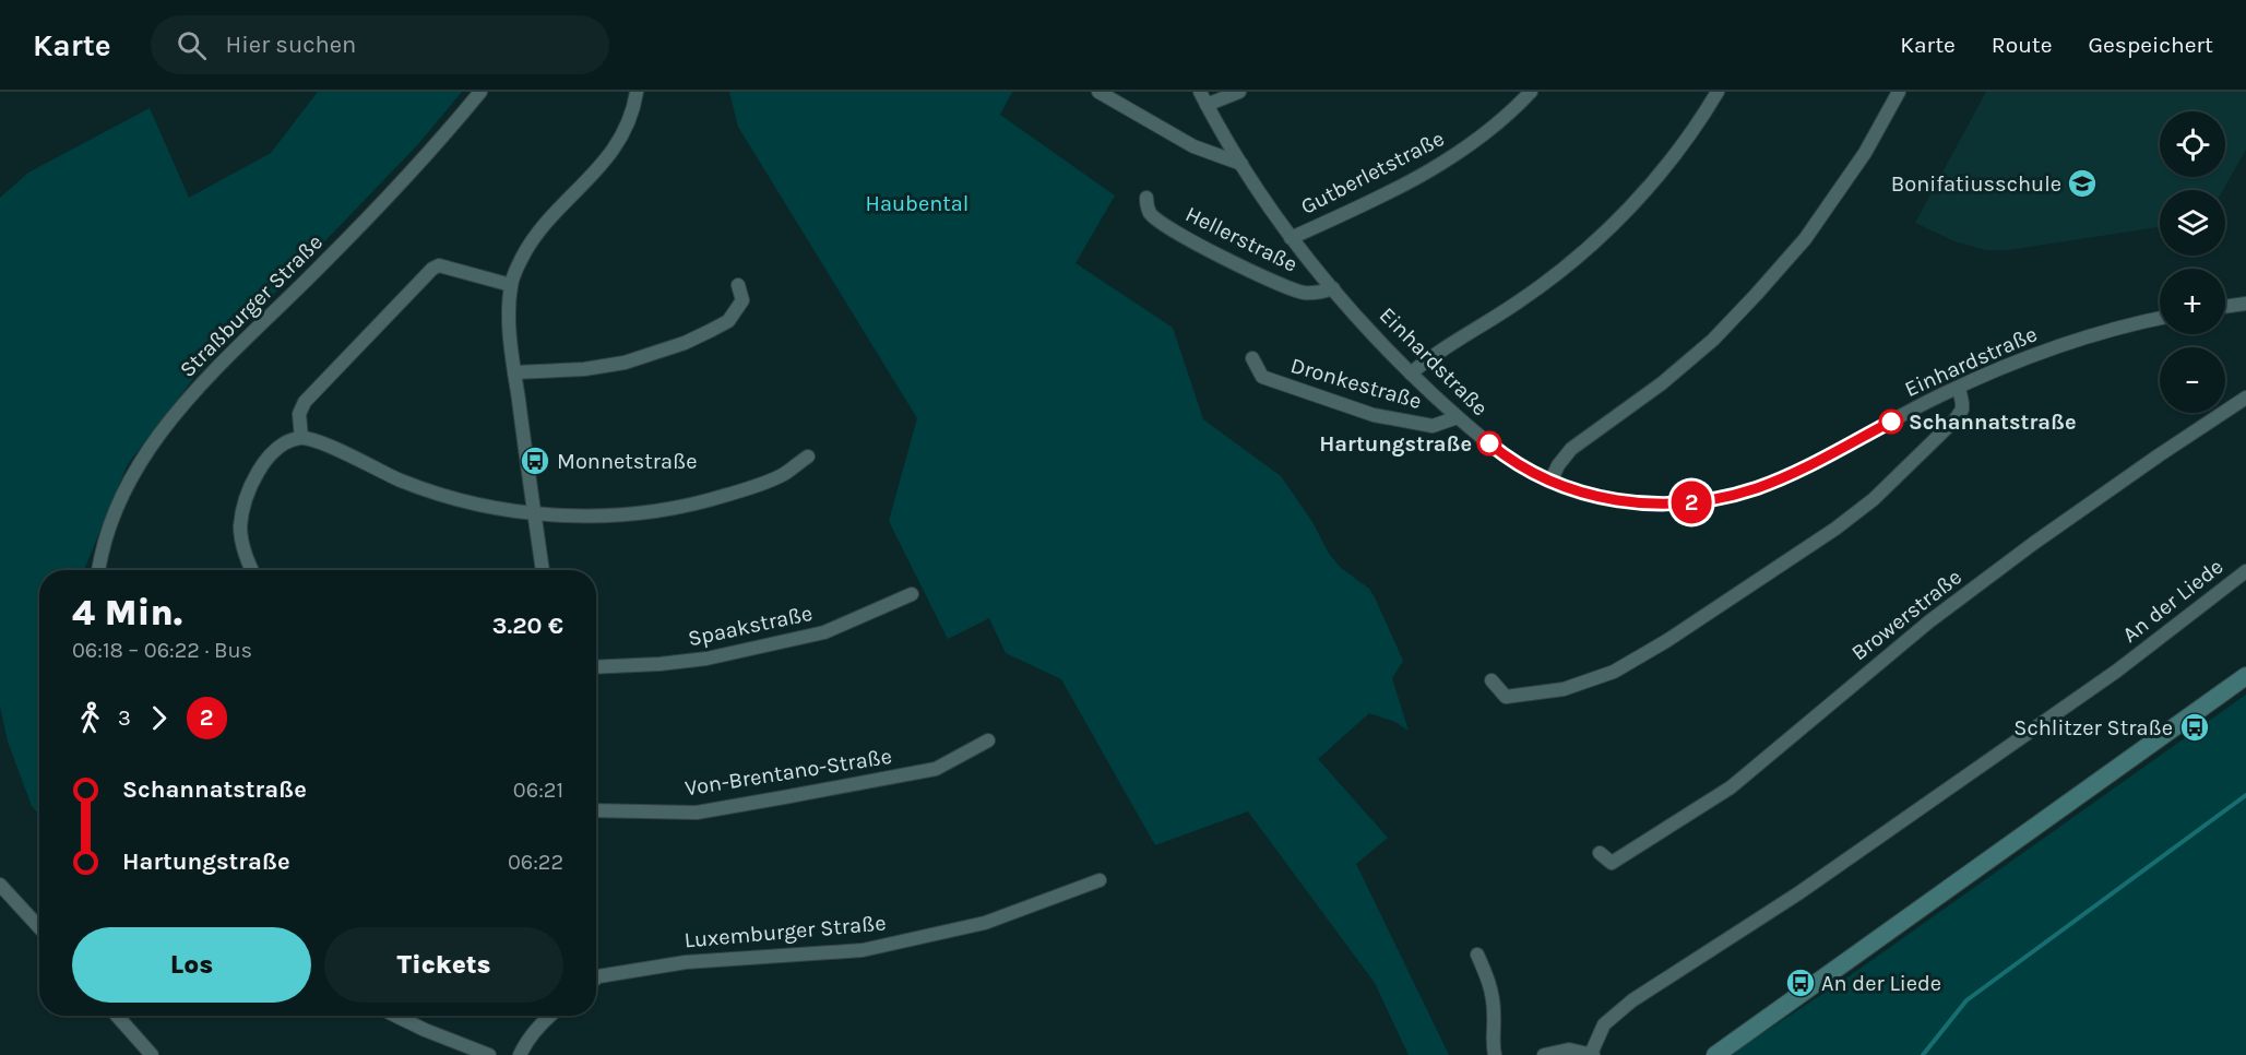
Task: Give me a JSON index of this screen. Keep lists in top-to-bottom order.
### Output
{
  "streets": {
    "street": [
      "Gutberletstraße",
      "Hellerstraße",
      "Straßburger Straße",
      "Einhardstraße",
      "Dronkestraße",
      "An der Liede",
      "Browerstraße",
      "Spaakstraße",
      "Von-Brentano-Straße",
      "Luxemburger Straße"
    ]
  },
  "crossings": [
    ["Gutberletstraße", "Einhardstraße"],
    ["Hellerstraße", "Einhardstraße"],
    ["Einhardstraße", "Dronkestraße"]
  ],
  "parks": ["Haubental"],
  "places": {
    "school or university": ["Bonifatiusschule"],
    "other": ["Schannatstraße", "Hartungstraße"],
    "bus stop": ["Monnetstraße", "Schlitzer Straße", "An der Liede"]
  },
  "lines": ["bus line 2"],
  "page": {
    "header": "Karte",
    "search": "Hier suchen",
    "nav": ["Karte", "Route", "Gespeichert"],
    "on_map": "2",
    "map_buttons": ["+", "−"],
    "heading": ["4 Min.", "06:18 – 06:22 · Bus", "3.20 €"],
    "legs": ["3", "2"],
    "list": [
      {
        "name": "Schannatstraße",
        "value": "06:21"
      },
      {
        "name": "Hartungstraße",
        "value": "06:22"
      }
    ],
    "buttons": ["Los", "Tickets"]
  }
}
